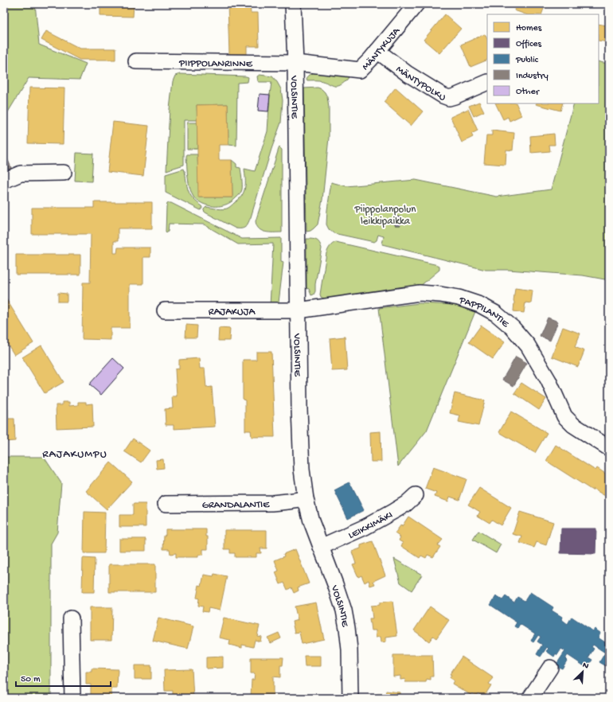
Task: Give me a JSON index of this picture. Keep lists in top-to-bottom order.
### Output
{
  "streets": {
    "street": [
      "MÄNTYKUJA",
      "PIIPPOLANRINNE",
      "MÄNTYPOLKU",
      "VOLSINTIE",
      "RAJAKUJA",
      "PAPPILANTIE",
      "GRANDALANTIE",
      "LEIKKIMÄKI"
    ]
  },
  "crossings": [
    ["MÄNTYKUJA", "PIIPPOLANRINNE"],
    ["MÄNTYKUJA", "MÄNTYPOLKU"],
    ["MÄNTYKUJA", "VOLSINTIE"],
    ["PIIPPOLANRINNE", "VOLSINTIE"],
    ["VOLSINTIE", "RAJAKUJA"],
    ["VOLSINTIE", "PAPPILANTIE"],
    ["VOLSINTIE", "GRANDALANTIE"],
    ["VOLSINTIE", "LEIKKIMÄKI"],
    ["RAJAKUJA", "PAPPILANTIE"]
  ],
  "districts": ["RAJAKUMPU"],
  "parks": ["Piippolanpolun leikkipaikka"],
  "legend": [
    "Homes",
    "Offices",
    "Public",
    "Industry",
    "Other"
  ],
  "scale_bar": "50 m",
  "north": "top right"
}
